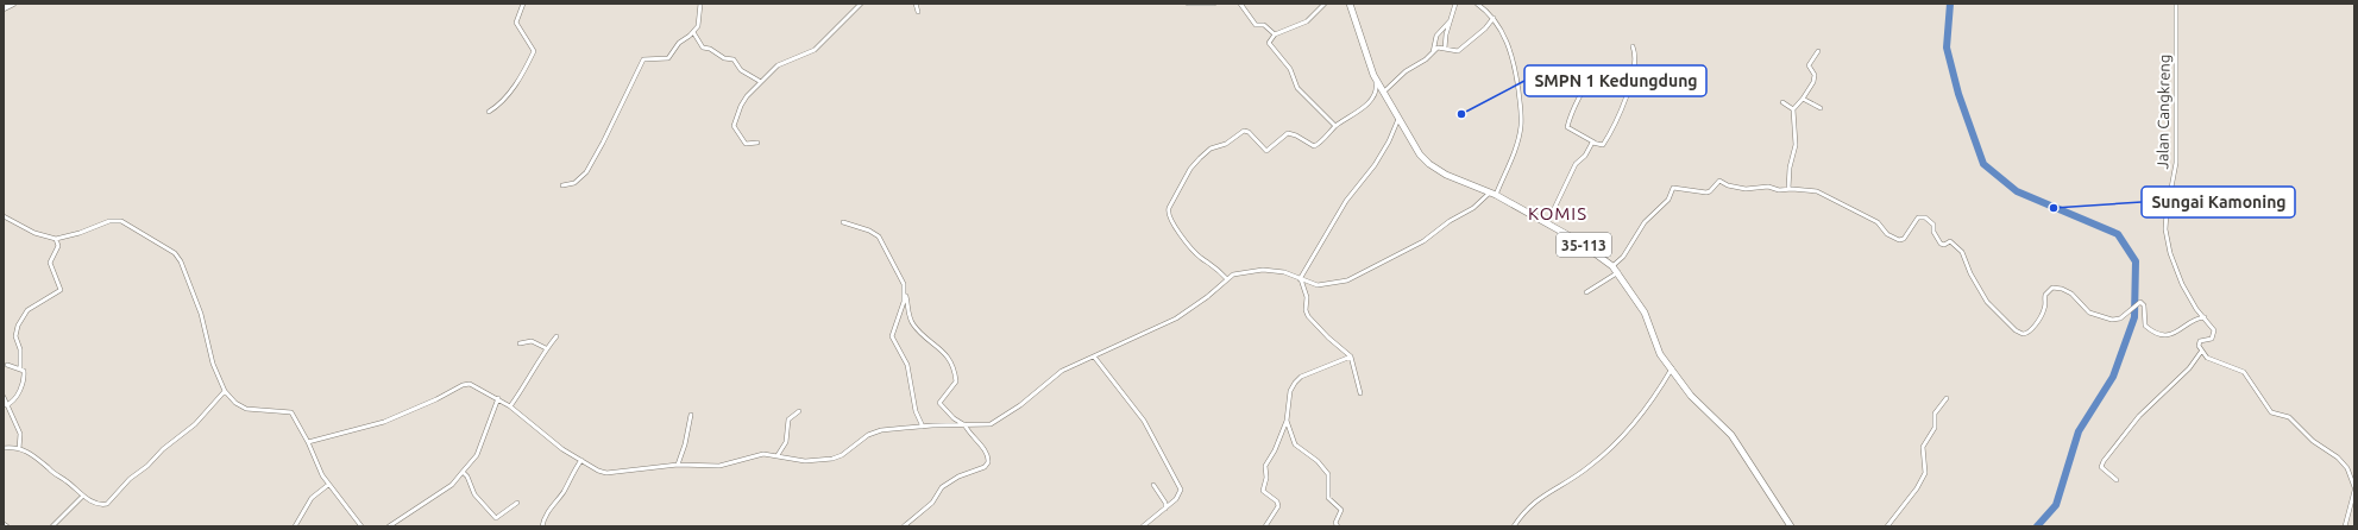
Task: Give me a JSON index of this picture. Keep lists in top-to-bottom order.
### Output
{
  "streets": {
    "main road": ["35-113"],
    "street": ["Jalan Cangkreng"]
  },
  "districts": ["KOMIS"],
  "places": ["SMPN 1 Kedungdung", "Sungai Kamoning"]
}
